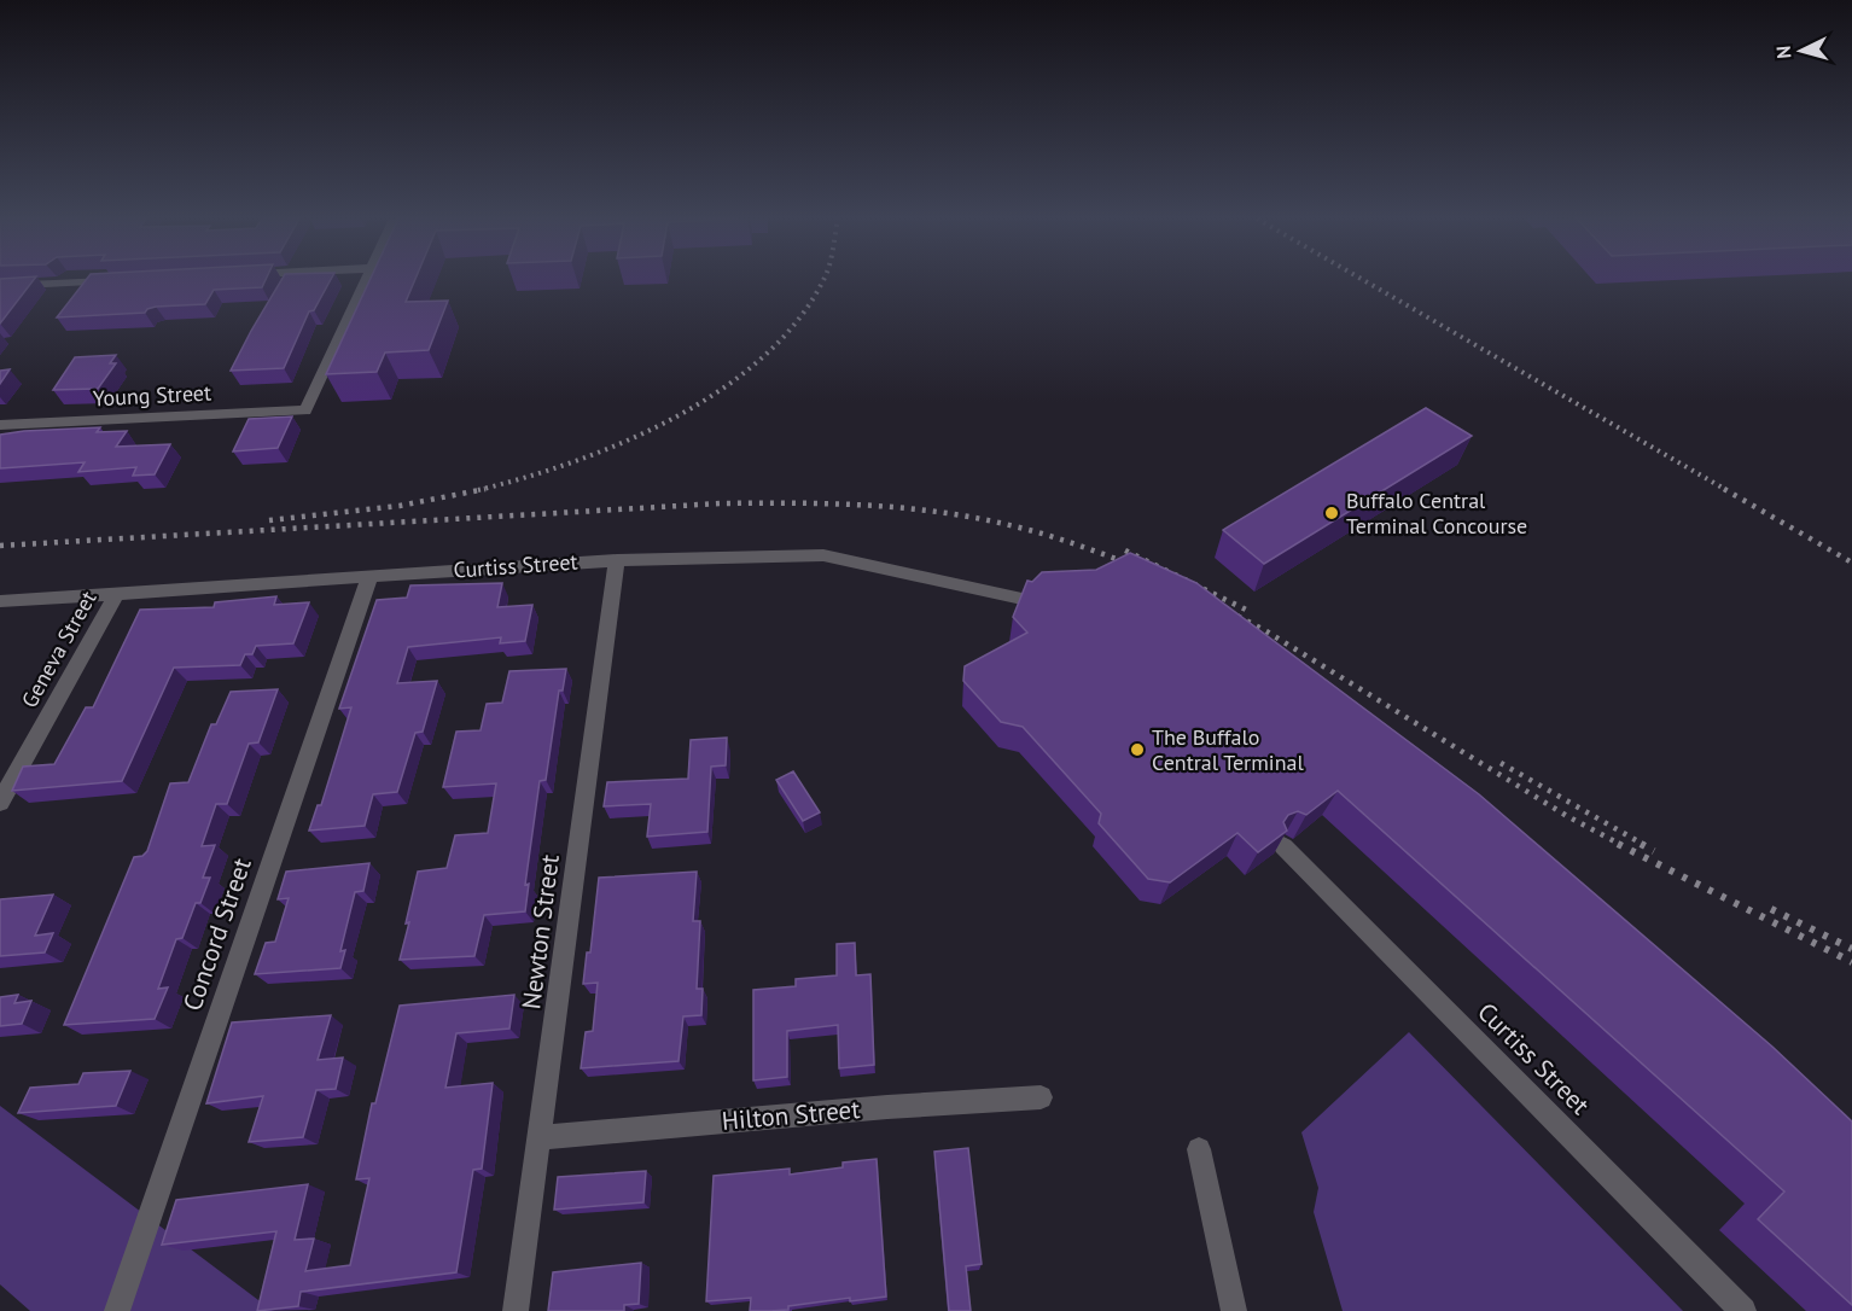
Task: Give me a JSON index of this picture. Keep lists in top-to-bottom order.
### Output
{
  "streets": {
    "street": [
      "Young Street",
      "Curtiss Street",
      "Geneva Street",
      "Newton Street",
      "Concord Street",
      "Hilton Street"
    ]
  },
  "crossings": [
    ["Curtiss Street", "Geneva Street"],
    ["Curtiss Street", "Newton Street"],
    ["Curtiss Street", "Concord Street"],
    ["Newton Street", "Hilton Street"]
  ],
  "places": ["Buffalo Central Terminal Concourse", "The Buffalo Central Terminal"],
  "north": "left"
}
